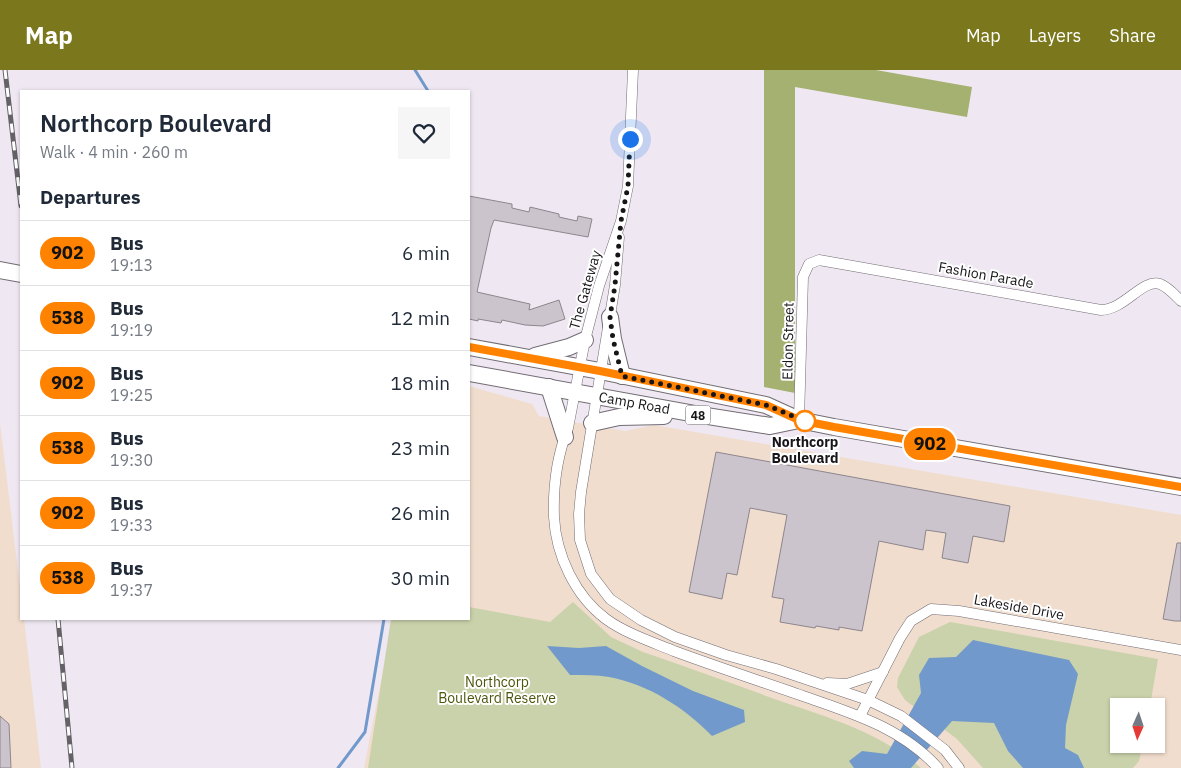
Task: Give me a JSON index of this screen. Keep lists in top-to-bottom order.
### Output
{
  "streets": {
    "main road": ["Camp Road", "48"],
    "street": [
      "Fashion Parade",
      "The Gateway",
      "Eldon Street",
      "Lakeside Drive"
    ]
  },
  "crossings": [
    ["Fashion Parade", "Eldon Street"],
    ["The Gateway", "Camp Road"],
    ["Eldon Street", "Camp Road"]
  ],
  "parks": ["Northcorp Boulevard Reserve"],
  "places": ["Northcorp Boulevard"],
  "lines": ["bus line 902"],
  "north": "bottom",
  "page": {
    "header": "Map",
    "nav": ["Map", "Layers", "Share"],
    "on_map": "902",
    "heading": [
      ["Northcorp Boulevard", "Walk · 4 min · 260 m"],
      "Departures"
    ],
    "list": [
      {
        "mark": "902",
        "name": "Bus",
        "note": "19:13",
        "value": "6 min"
      },
      {
        "mark": "538",
        "name": "Bus",
        "note": "19:19",
        "value": "12 min"
      },
      {
        "mark": "902",
        "name": "Bus",
        "note": "19:25",
        "value": "18 min"
      },
      {
        "mark": "538",
        "name": "Bus",
        "note": "19:30",
        "value": "23 min"
      },
      {
        "mark": "902",
        "name": "Bus",
        "note": "19:33",
        "value": "26 min"
      },
      {
        "mark": "538",
        "name": "Bus",
        "note": "19:37",
        "value": "30 min"
      }
    ]
  }
}
